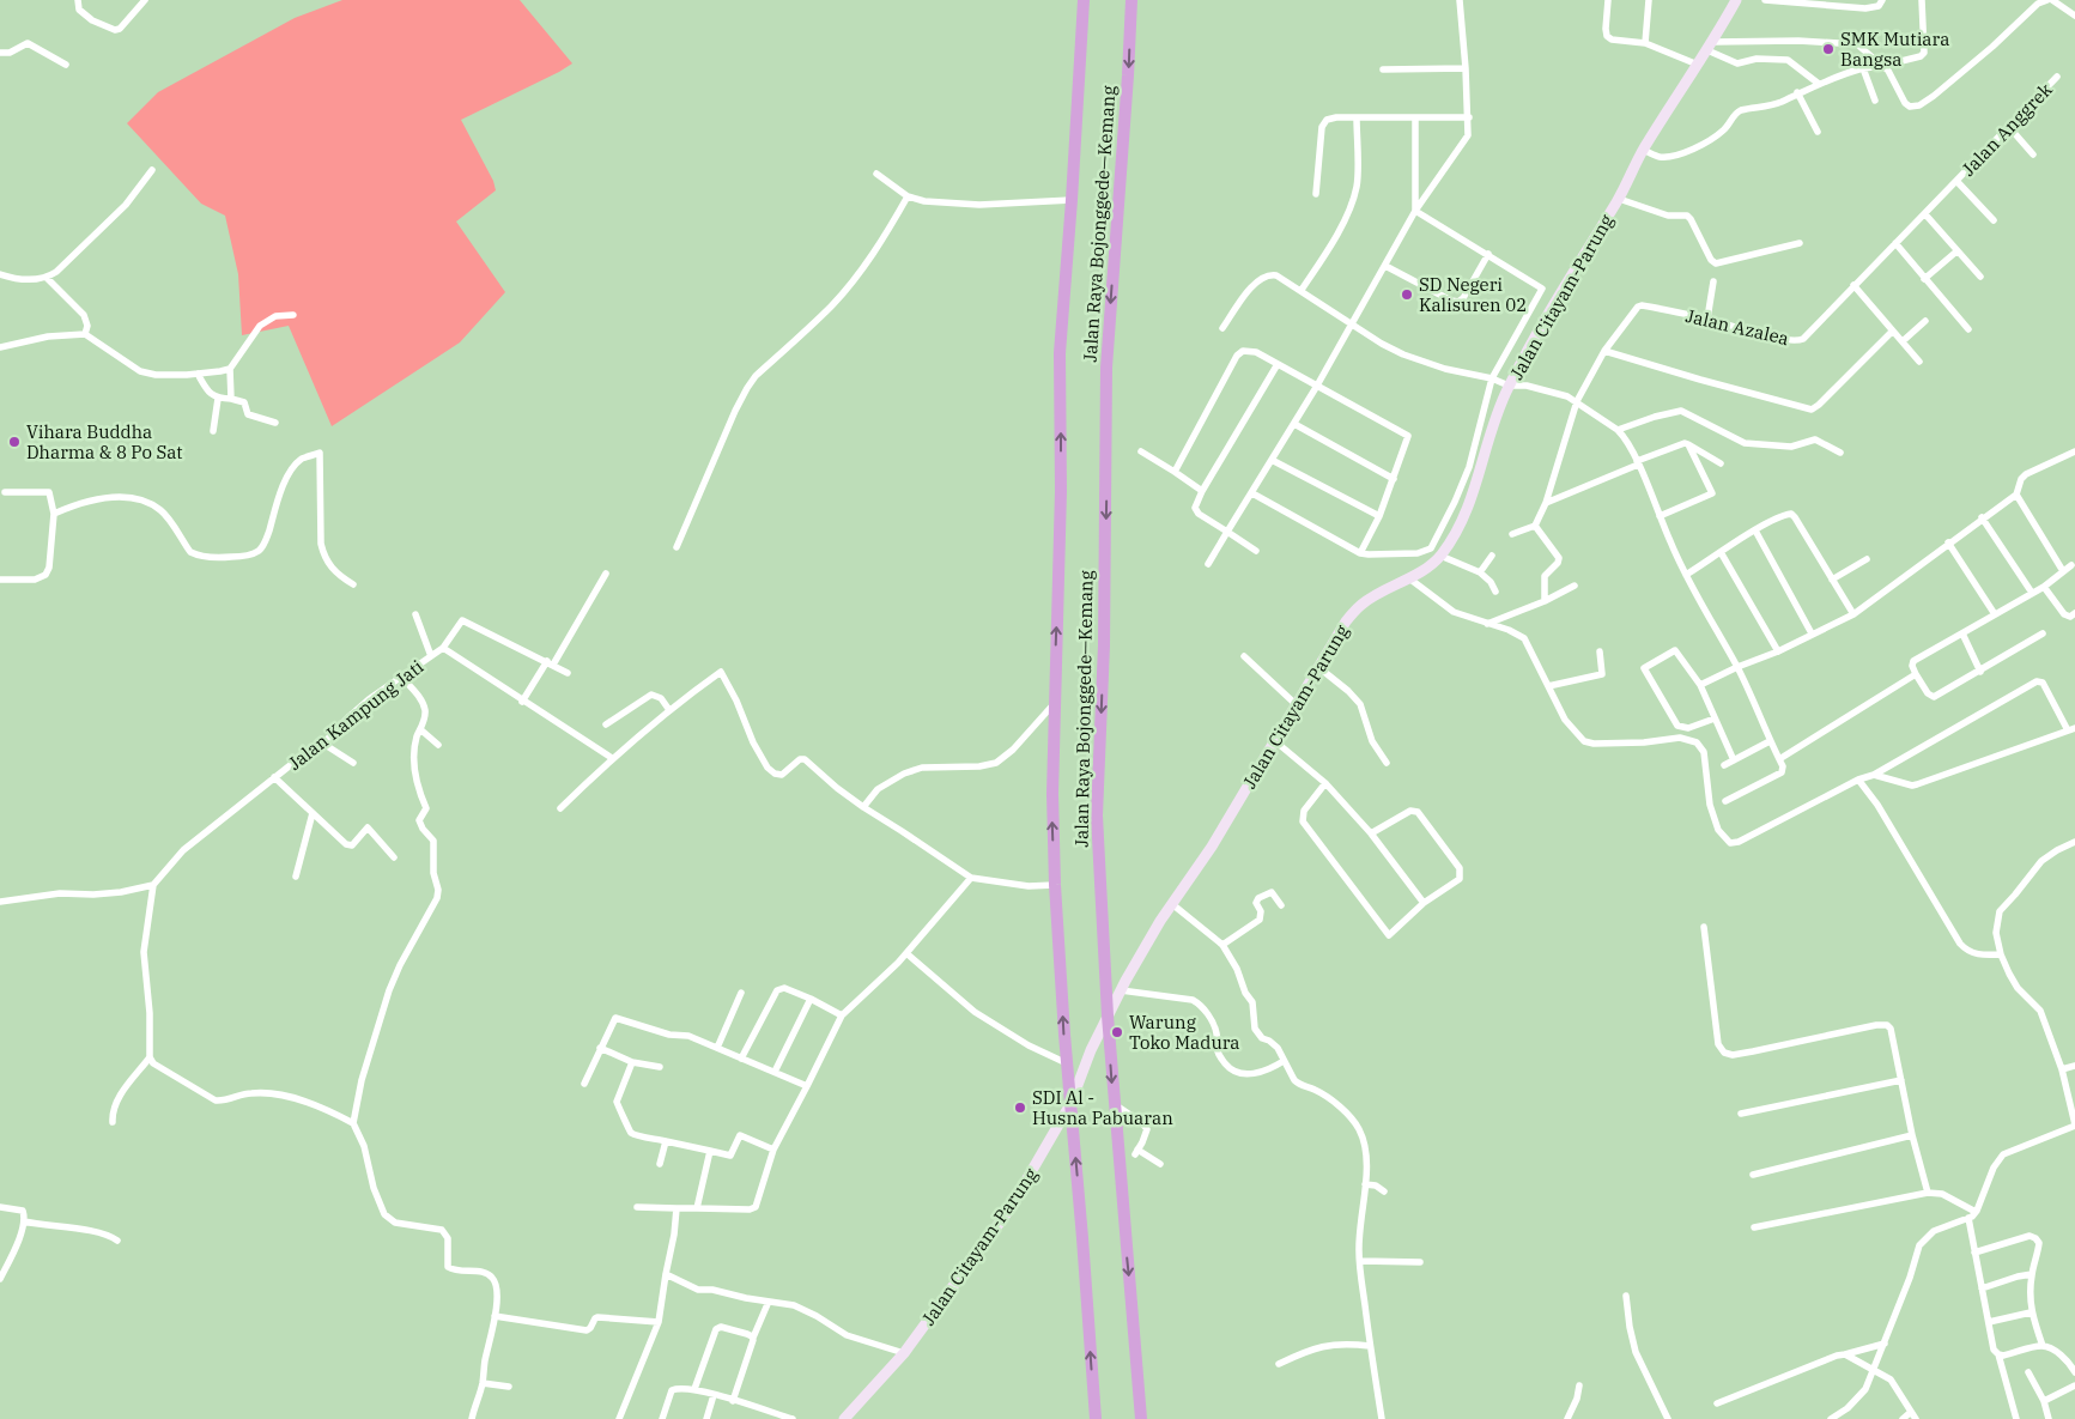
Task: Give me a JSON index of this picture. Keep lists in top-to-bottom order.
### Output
{
  "streets": {
    "highway": ["Jalan Raya Bojonggede—Kemang"],
    "main road": ["Jalan Citayam-Parung"],
    "street": ["Jalan Anggrek", "Jalan Azalea", "Jalan Kampung Jati"]
  },
  "crossings": [
    ["Jalan Anggrek", "Jalan Azalea"],
    ["Jalan Raya Bojonggede—Kemang", "Jalan Citayam-Parung"]
  ],
  "places": [
    "SMK Mutiara Bangsa",
    "SD Negeri Kalisuren 02",
    "Vihara Buddha Dharma & 8 Po Sat",
    "Warung Toko Madura",
    "SDI Al - Husna Pabuaran"
  ]
}
